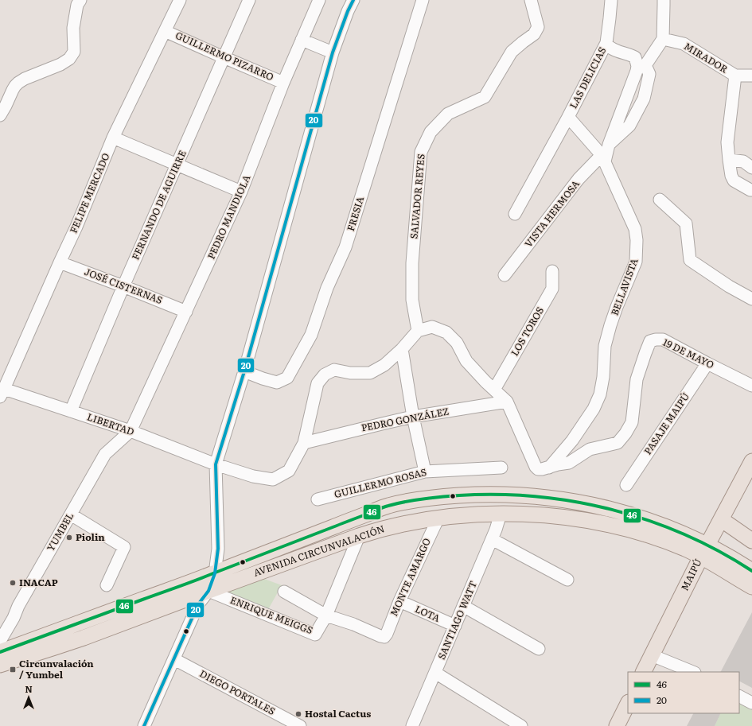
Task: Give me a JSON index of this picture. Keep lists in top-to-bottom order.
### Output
{
  "streets": {
    "main road": ["AVENIDA CIRCUNVALACIÓN", "MAIPÚ"],
    "street": [
      "GUILLERMO PIZARRO",
      "MIRADOR",
      "LAS DELICIAS",
      "FELIPE MERCADO",
      "SALVADOR REYES",
      "FERNANDO DE AGUIRRE",
      "FRESIA",
      "VISTA HERMOSA",
      "PEDRO MANDIOLA",
      "JOSÉ CISTERNAS",
      "BELLAVISTA",
      "LOS TOROS",
      "19 DE MAYO",
      "PEDRO GONZÁLEZ",
      "PASAJE MAIPÚ",
      "LIBERTAD",
      "GUILLERMO ROSAS",
      "YUMBEL",
      "MONTE AMARGO",
      "LOTA",
      "ENRIQUE MEIGGS",
      "SANTIAGO WATT",
      "DIEGO PORTALES"
    ]
  },
  "crossings": [
    ["GUILLERMO PIZARRO", "FELIPE MERCADO"],
    ["GUILLERMO PIZARRO", "FERNANDO DE AGUIRRE"],
    ["GUILLERMO PIZARRO", "PEDRO MANDIOLA"],
    ["LAS DELICIAS", "VISTA HERMOSA"],
    ["LAS DELICIAS", "BELLAVISTA"],
    ["FELIPE MERCADO", "JOSÉ CISTERNAS"],
    ["FELIPE MERCADO", "LIBERTAD"],
    ["FERNANDO DE AGUIRRE", "JOSÉ CISTERNAS"],
    ["FERNANDO DE AGUIRRE", "LIBERTAD"],
    ["VISTA HERMOSA", "BELLAVISTA"],
    ["PEDRO MANDIOLA", "JOSÉ CISTERNAS"],
    ["PEDRO MANDIOLA", "LIBERTAD"],
    ["PEDRO MANDIOLA", "YUMBEL"],
    ["BELLAVISTA", "19 DE MAYO"],
    ["19 DE MAYO", "PASAJE MAIPÚ"],
    ["LIBERTAD", "YUMBEL"],
    ["AVENIDA CIRCUNVALACIÓN", "MAIPÚ"],
    ["AVENIDA CIRCUNVALACIÓN", "MONTE AMARGO"],
    ["AVENIDA CIRCUNVALACIÓN", "ENRIQUE MEIGGS"],
    ["AVENIDA CIRCUNVALACIÓN", "SANTIAGO WATT"],
    ["MONTE AMARGO", "LOTA"],
    ["MONTE AMARGO", "ENRIQUE MEIGGS"],
    ["LOTA", "SANTIAGO WATT"]
  ],
  "places": {
    "other": ["Piolin", "INACAP", "Hostal Cactus"],
    "transit": ["Circunvalación / Yumbel"]
  },
  "lines": ["transit line 20", "transit line 46"],
  "legend": ["46", "20"],
  "north": "top"
}
